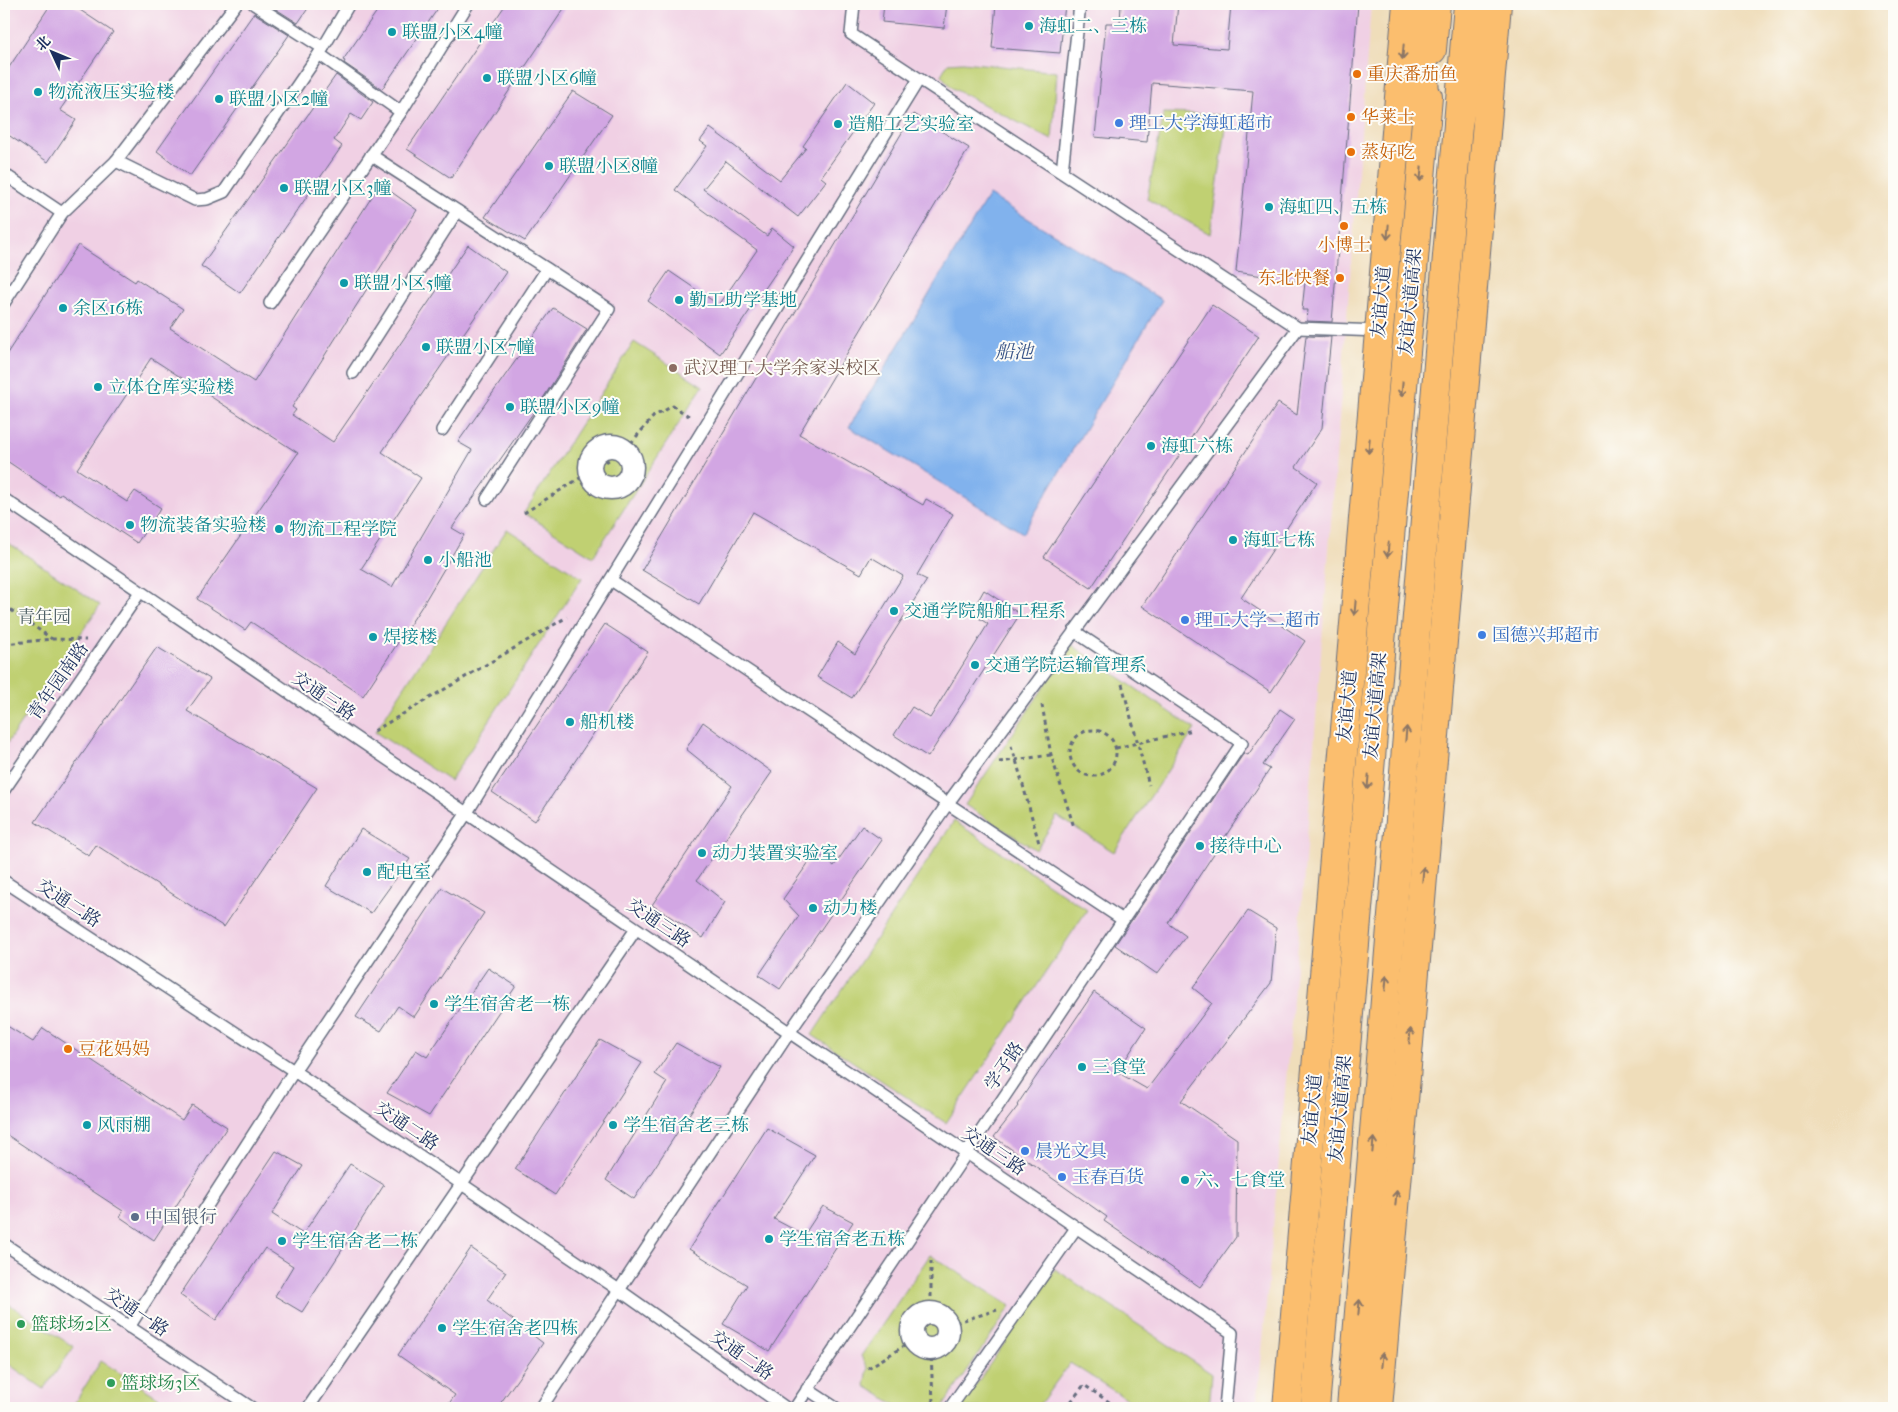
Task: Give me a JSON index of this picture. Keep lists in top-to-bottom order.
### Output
{
  "streets": {
    "main road": ["友谊大道", "友谊大道高架"],
    "lane": [
      "青年园南路",
      "交通三路",
      "交通二路",
      "学子路",
      "交通一路"
    ]
  },
  "crossings": [
    ["青年园南路", "交通三路"],
    ["交通三路", "学子路"]
  ],
  "water": ["船池"],
  "parks": ["青年园"],
  "places": [
    "海虹二、三栋",
    "联盟小区4幢",
    "重庆番茄鱼",
    "联盟小区6幢",
    "物流液压实验楼",
    "联盟小区2幢",
    "华莱士",
    "理工大学海虹超市",
    "造船工艺实验室",
    "蒸好吃",
    "联盟小区8幢",
    "联盟小区3幢",
    "海虹四、五栋",
    "小博士",
    "东北快餐",
    "联盟小区5幢",
    "勤工助学基地",
    "余区16栋",
    "联盟小区7幢",
    "武汉理工大学余家头校区",
    "立体仓库实验楼",
    "联盟小区9幢",
    "海虹六栋",
    "物流装备实验楼",
    "物流工程学院",
    "海虹七栋",
    "小船池",
    "交通学院船舶工程系",
    "理工大学二超市",
    "国德兴邦超市",
    "焊接楼",
    "交通学院运输管理系",
    "船机楼",
    "接待中心",
    "动力装置实验室",
    "配电室",
    "动力楼",
    "学生宿舍老一栋",
    "豆花妈妈",
    "三食堂",
    "风雨棚",
    "学生宿舍老三栋",
    "晨光文具",
    "玉春百货",
    "六、七食堂",
    "中国银行",
    "学生宿舍老五栋",
    "学生宿舍老二栋",
    "篮球场2区",
    "学生宿舍老四栋",
    "篮球场3区"
  ],
  "north": "top left"
}
